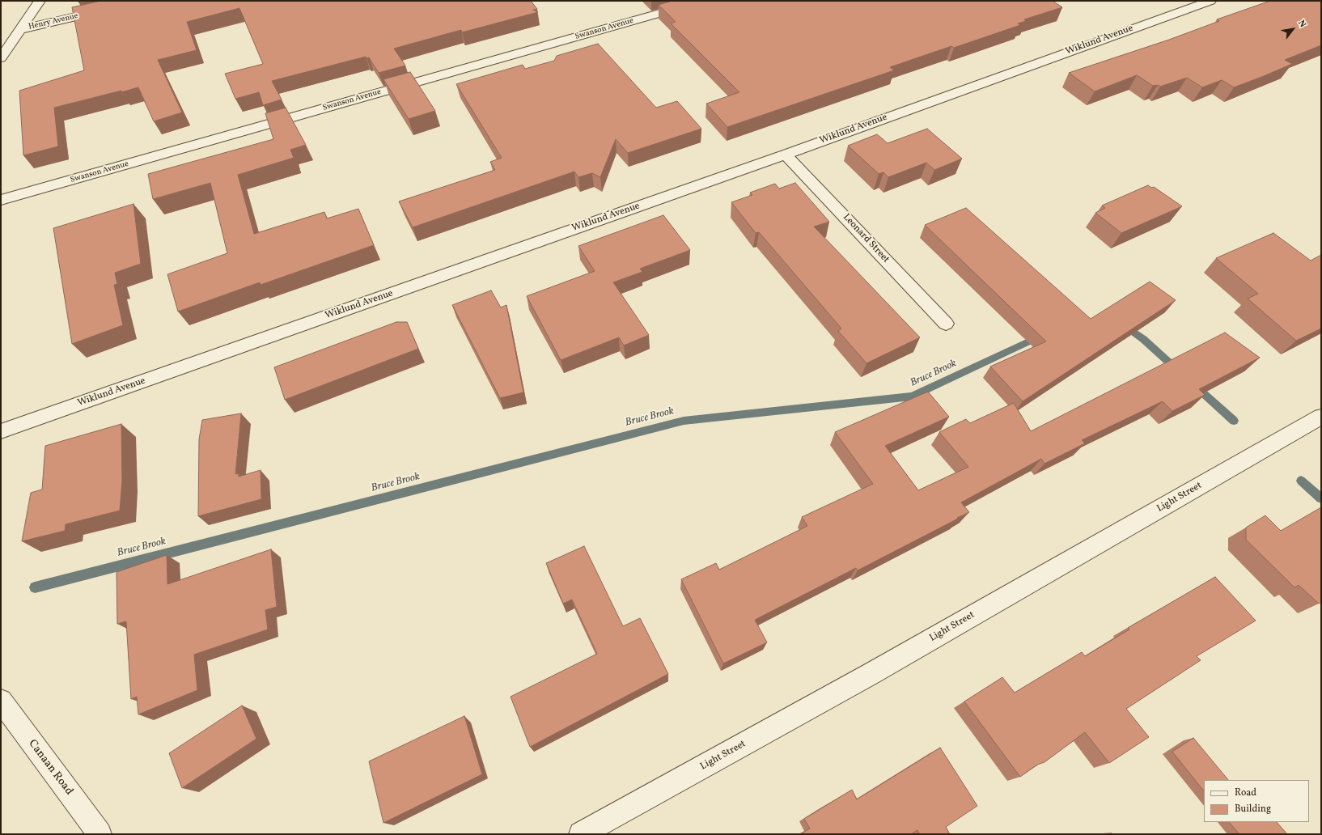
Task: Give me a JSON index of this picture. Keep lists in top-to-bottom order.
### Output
{
  "streets": {
    "street": [
      "Henry Avenue",
      "Swanson Avenue",
      "Wiklund Avenue",
      "Leonard Street",
      "Light Street",
      "Canaan Road"
    ]
  },
  "crossings": [
    ["Wiklund Avenue", "Leonard Street"]
  ],
  "water": ["Bruce Brook"],
  "legend": ["Road", "Building"],
  "north": "top right"
}
